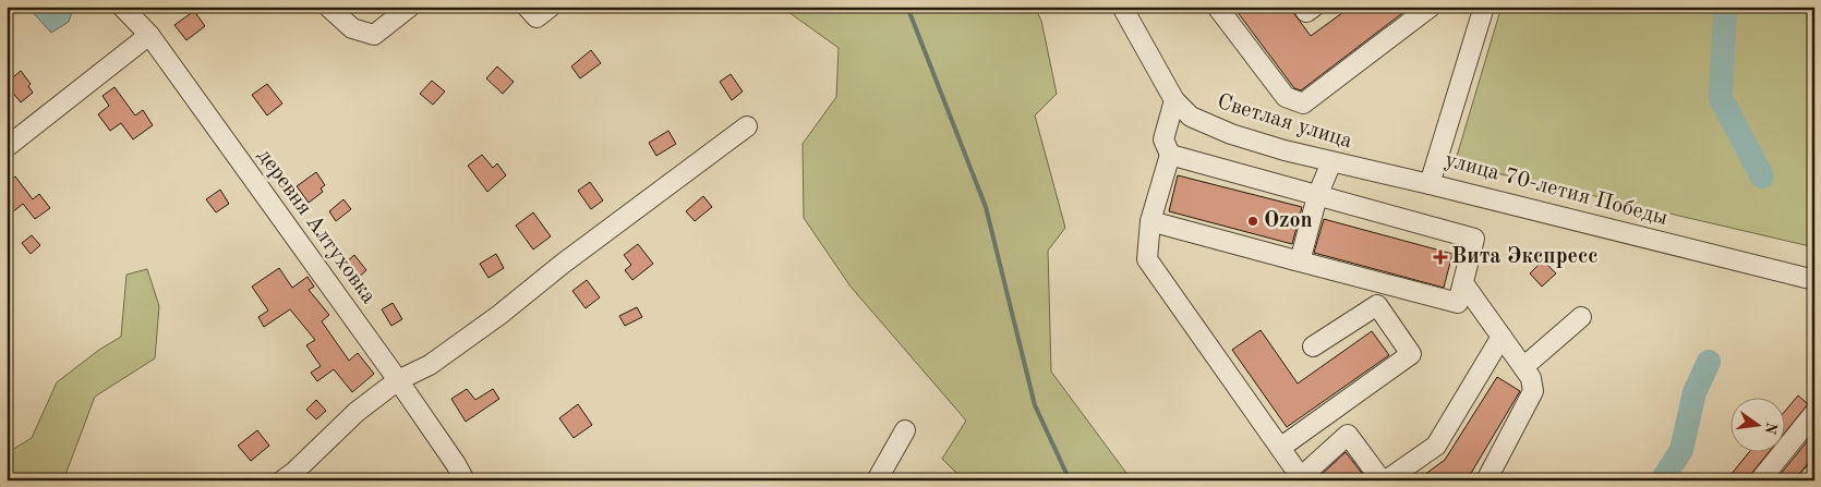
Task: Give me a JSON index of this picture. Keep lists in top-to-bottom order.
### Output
{
  "streets": {
    "street": ["Светлая улица", "улица 70-летия Победы", "деревня Алтуховка"]
  },
  "crossings": [
    ["Светлая улица", "улица 70-летия Победы"]
  ],
  "places": {
    "other": ["Ozon"],
    "health": ["Вита Экспресс"]
  },
  "north": "right"
}
